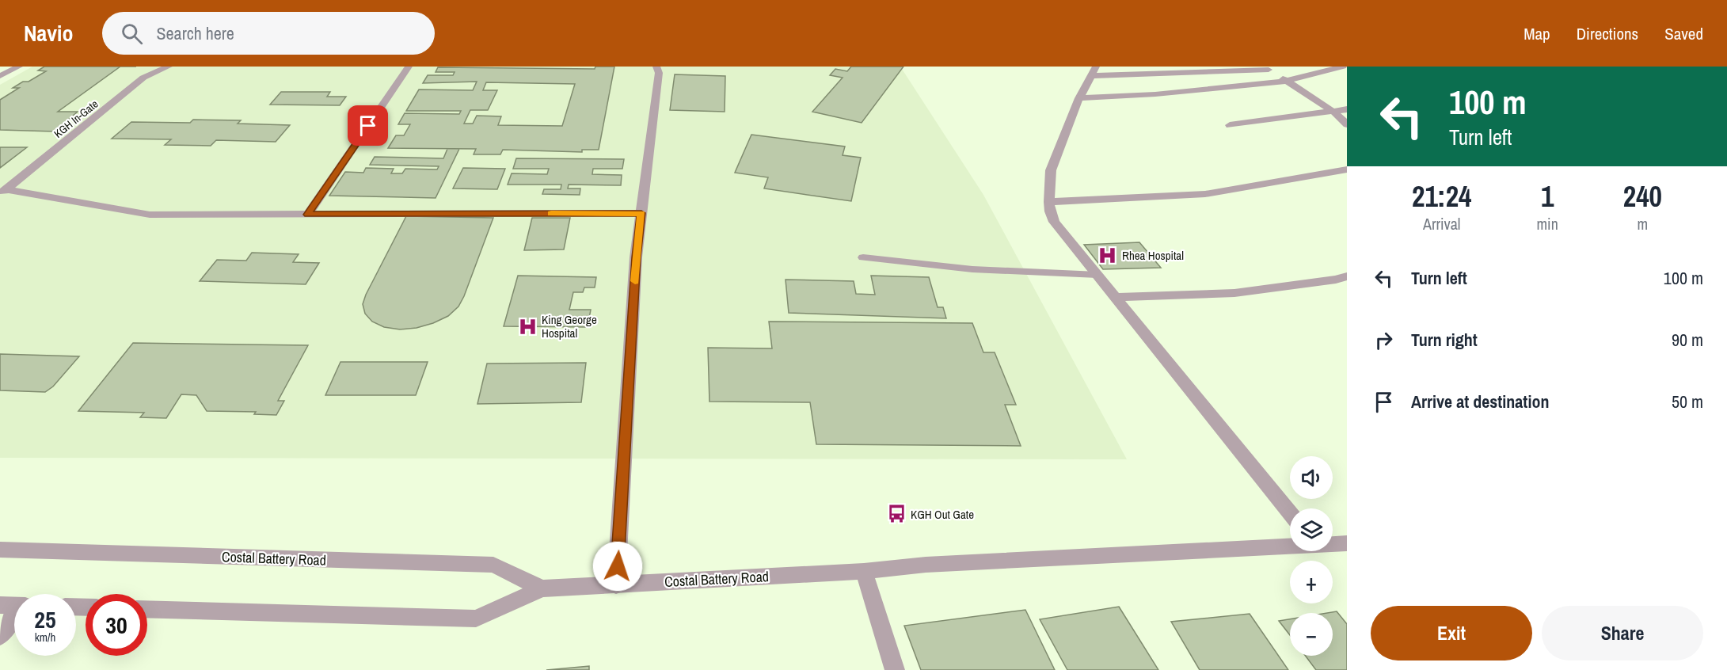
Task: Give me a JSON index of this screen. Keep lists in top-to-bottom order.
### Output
{
  "streets": {
    "street": ["KGH In-Gate", "Costal Battery Road"]
  },
  "places": {
    "hospital": ["Rhea Hospital", "King George Hospital"],
    "bus stop": ["KGH Out Gate"]
  },
  "page": {
    "header": "Navio",
    "search": "Search here",
    "nav": ["Map", "Directions", "Saved"],
    "turn": ["100 m", "Turn left"],
    "eta": [
      "21:24",
      "Arrival",
      "1",
      "min",
      "240",
      "m"
    ],
    "list": [
      {
        "name": "Turn left",
        "value": "100 m"
      },
      {
        "name": "Turn right",
        "value": "90 m"
      },
      {
        "name": "Arrive at destination",
        "value": "50 m"
      }
    ],
    "map_buttons": ["+", "−"],
    "speed": "25 km/h",
    "limit": "30",
    "buttons": ["Exit", "Share"]
  }
}
